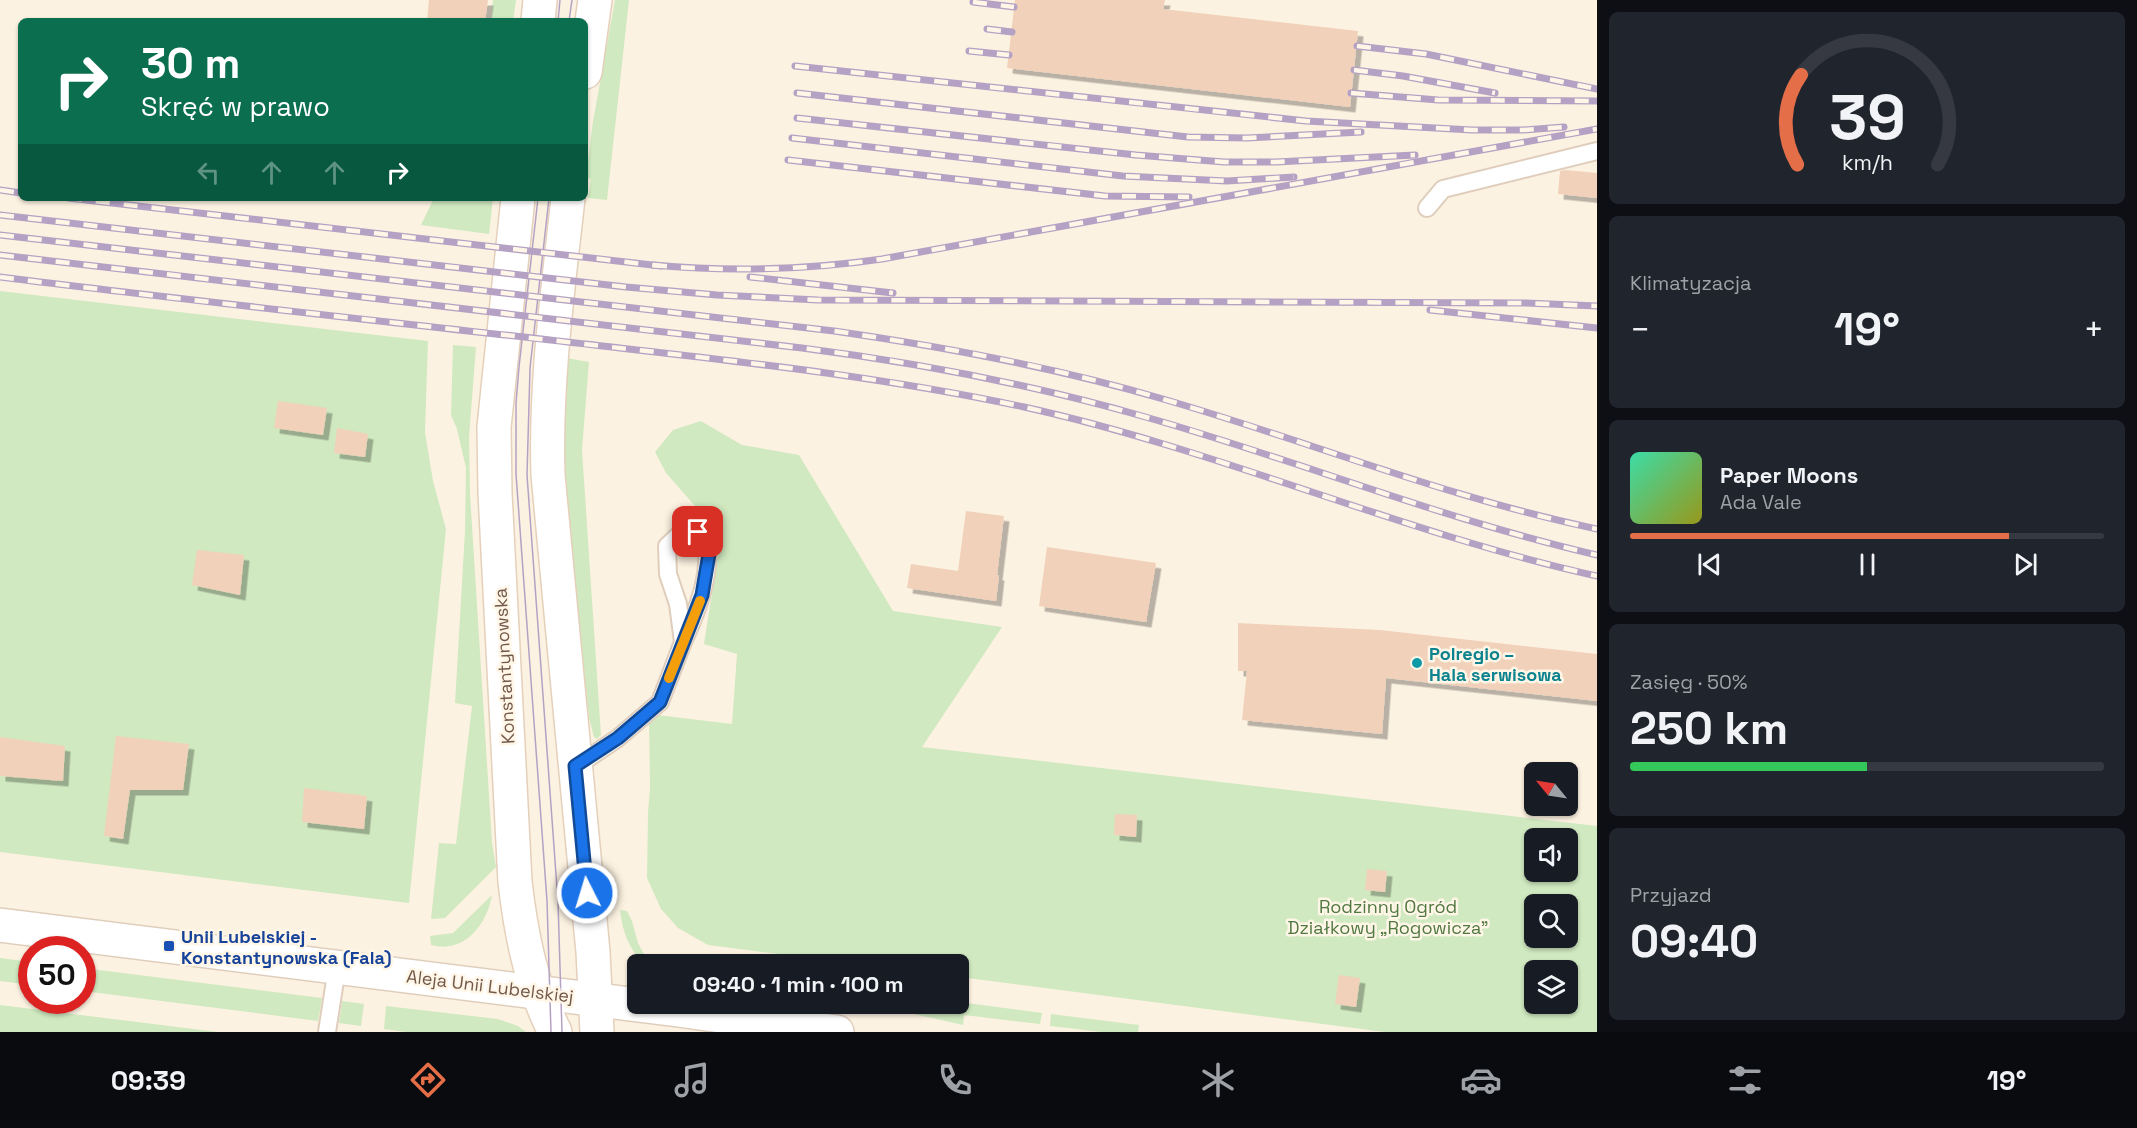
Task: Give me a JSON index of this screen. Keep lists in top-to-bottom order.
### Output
{
  "streets": {
    "main road": ["Konstantynowska", "Aleja Unii Lubelskiej"]
  },
  "crossings": [
    ["Konstantynowska", "Aleja Unii Lubelskiej"]
  ],
  "parks": ["Rodzinny Ogród Działkowy „Rogowicza”"],
  "places": {
    "other": ["Polregio – Hala serwisowa"],
    "transit": ["Unii Lubelskiej - Konstantynowska (Fala)"]
  },
  "north": "top left",
  "page": {
    "turn": ["30 m", "Skręć w prawo"],
    "tile": [
      "Klimatyzacja",
      ["Zasięg · 50%", "250 km"],
      ["Przyjazd", "09:40"]
    ],
    "heat": ["−", "19°", "+"],
    "song": ["Paper Moons", "Ada Vale"],
    "limit": "50",
    "trip": "09:40 · 1 min · 100 m",
    "tabs": ["09:39", "19°"],
    "gauge": ["39", "km/h"]
  }
}
